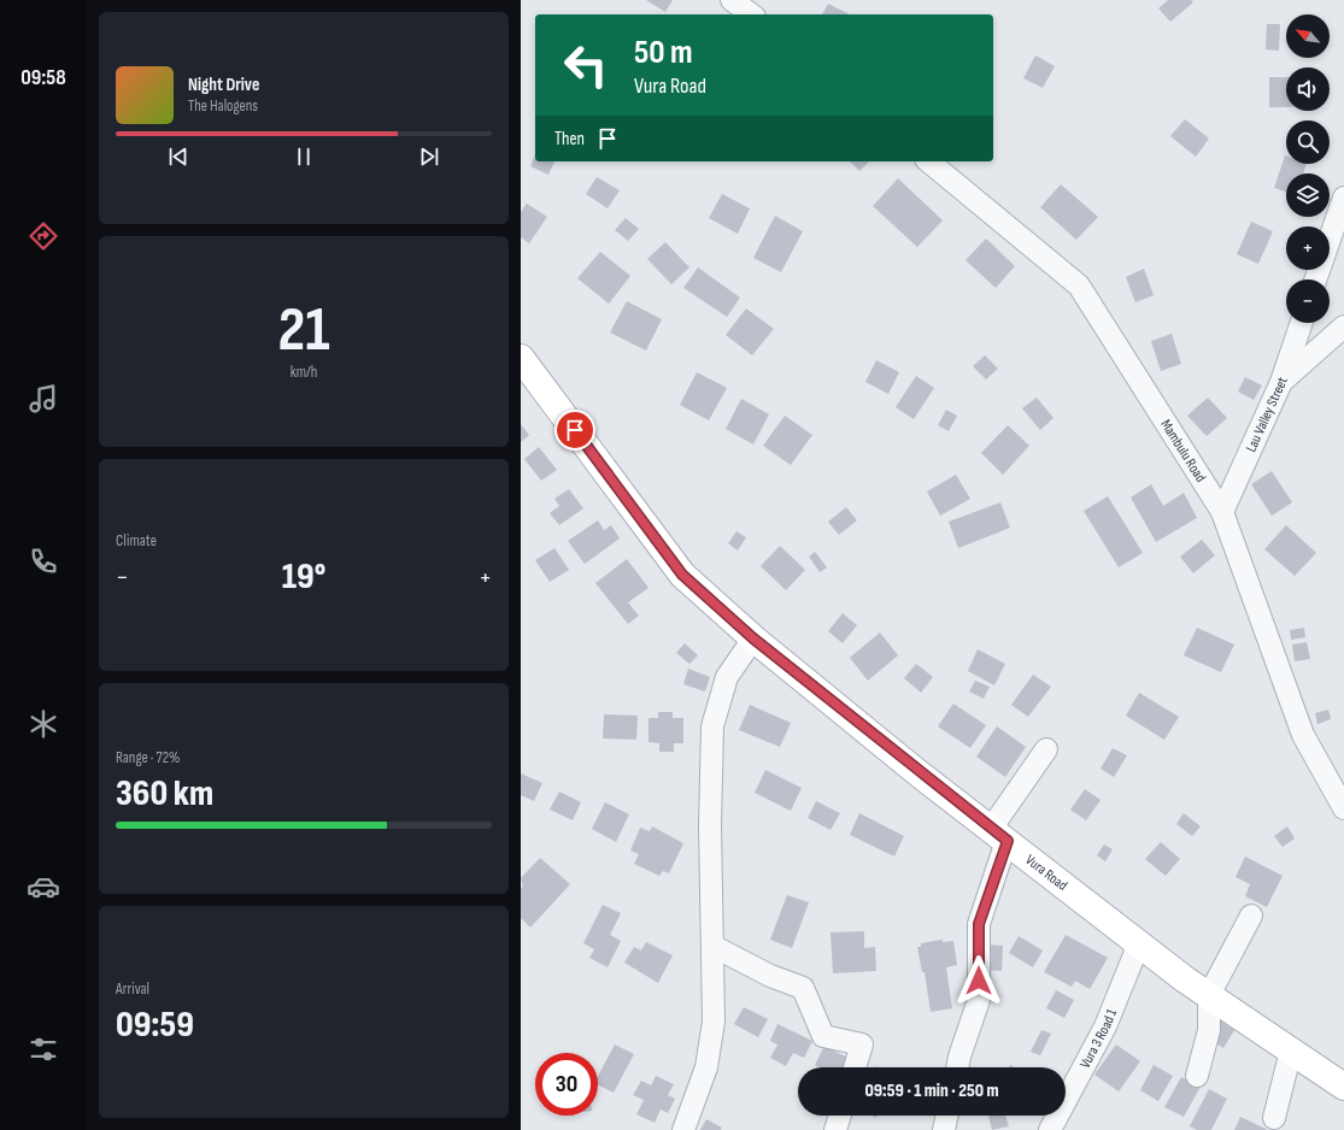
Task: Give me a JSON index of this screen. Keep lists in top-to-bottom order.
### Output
{
  "streets": {
    "street": [
      "Lau Valley Street",
      "Mambulu Road",
      "Vura Road",
      "Vura 3 Road 1"
    ]
  },
  "crossings": [
    ["Lau Valley Street", "Mambulu Road"],
    ["Vura Road", "Vura 3 Road 1"]
  ],
  "north": "top left",
  "page": {
    "tabs": "09:58",
    "map_buttons": ["+", "−"],
    "turn": ["50 m", "Vura Road"],
    "song": ["Night Drive", "The Halogens"],
    "then": "Then",
    "tile": [
      ["21", "km/h"],
      "Climate",
      ["Range · 72%", "360 km"],
      ["Arrival", "09:59"]
    ],
    "heat": ["−", "19°", "+"],
    "limit": "30",
    "trip": "09:59 · 1 min · 250 m"
  }
}
